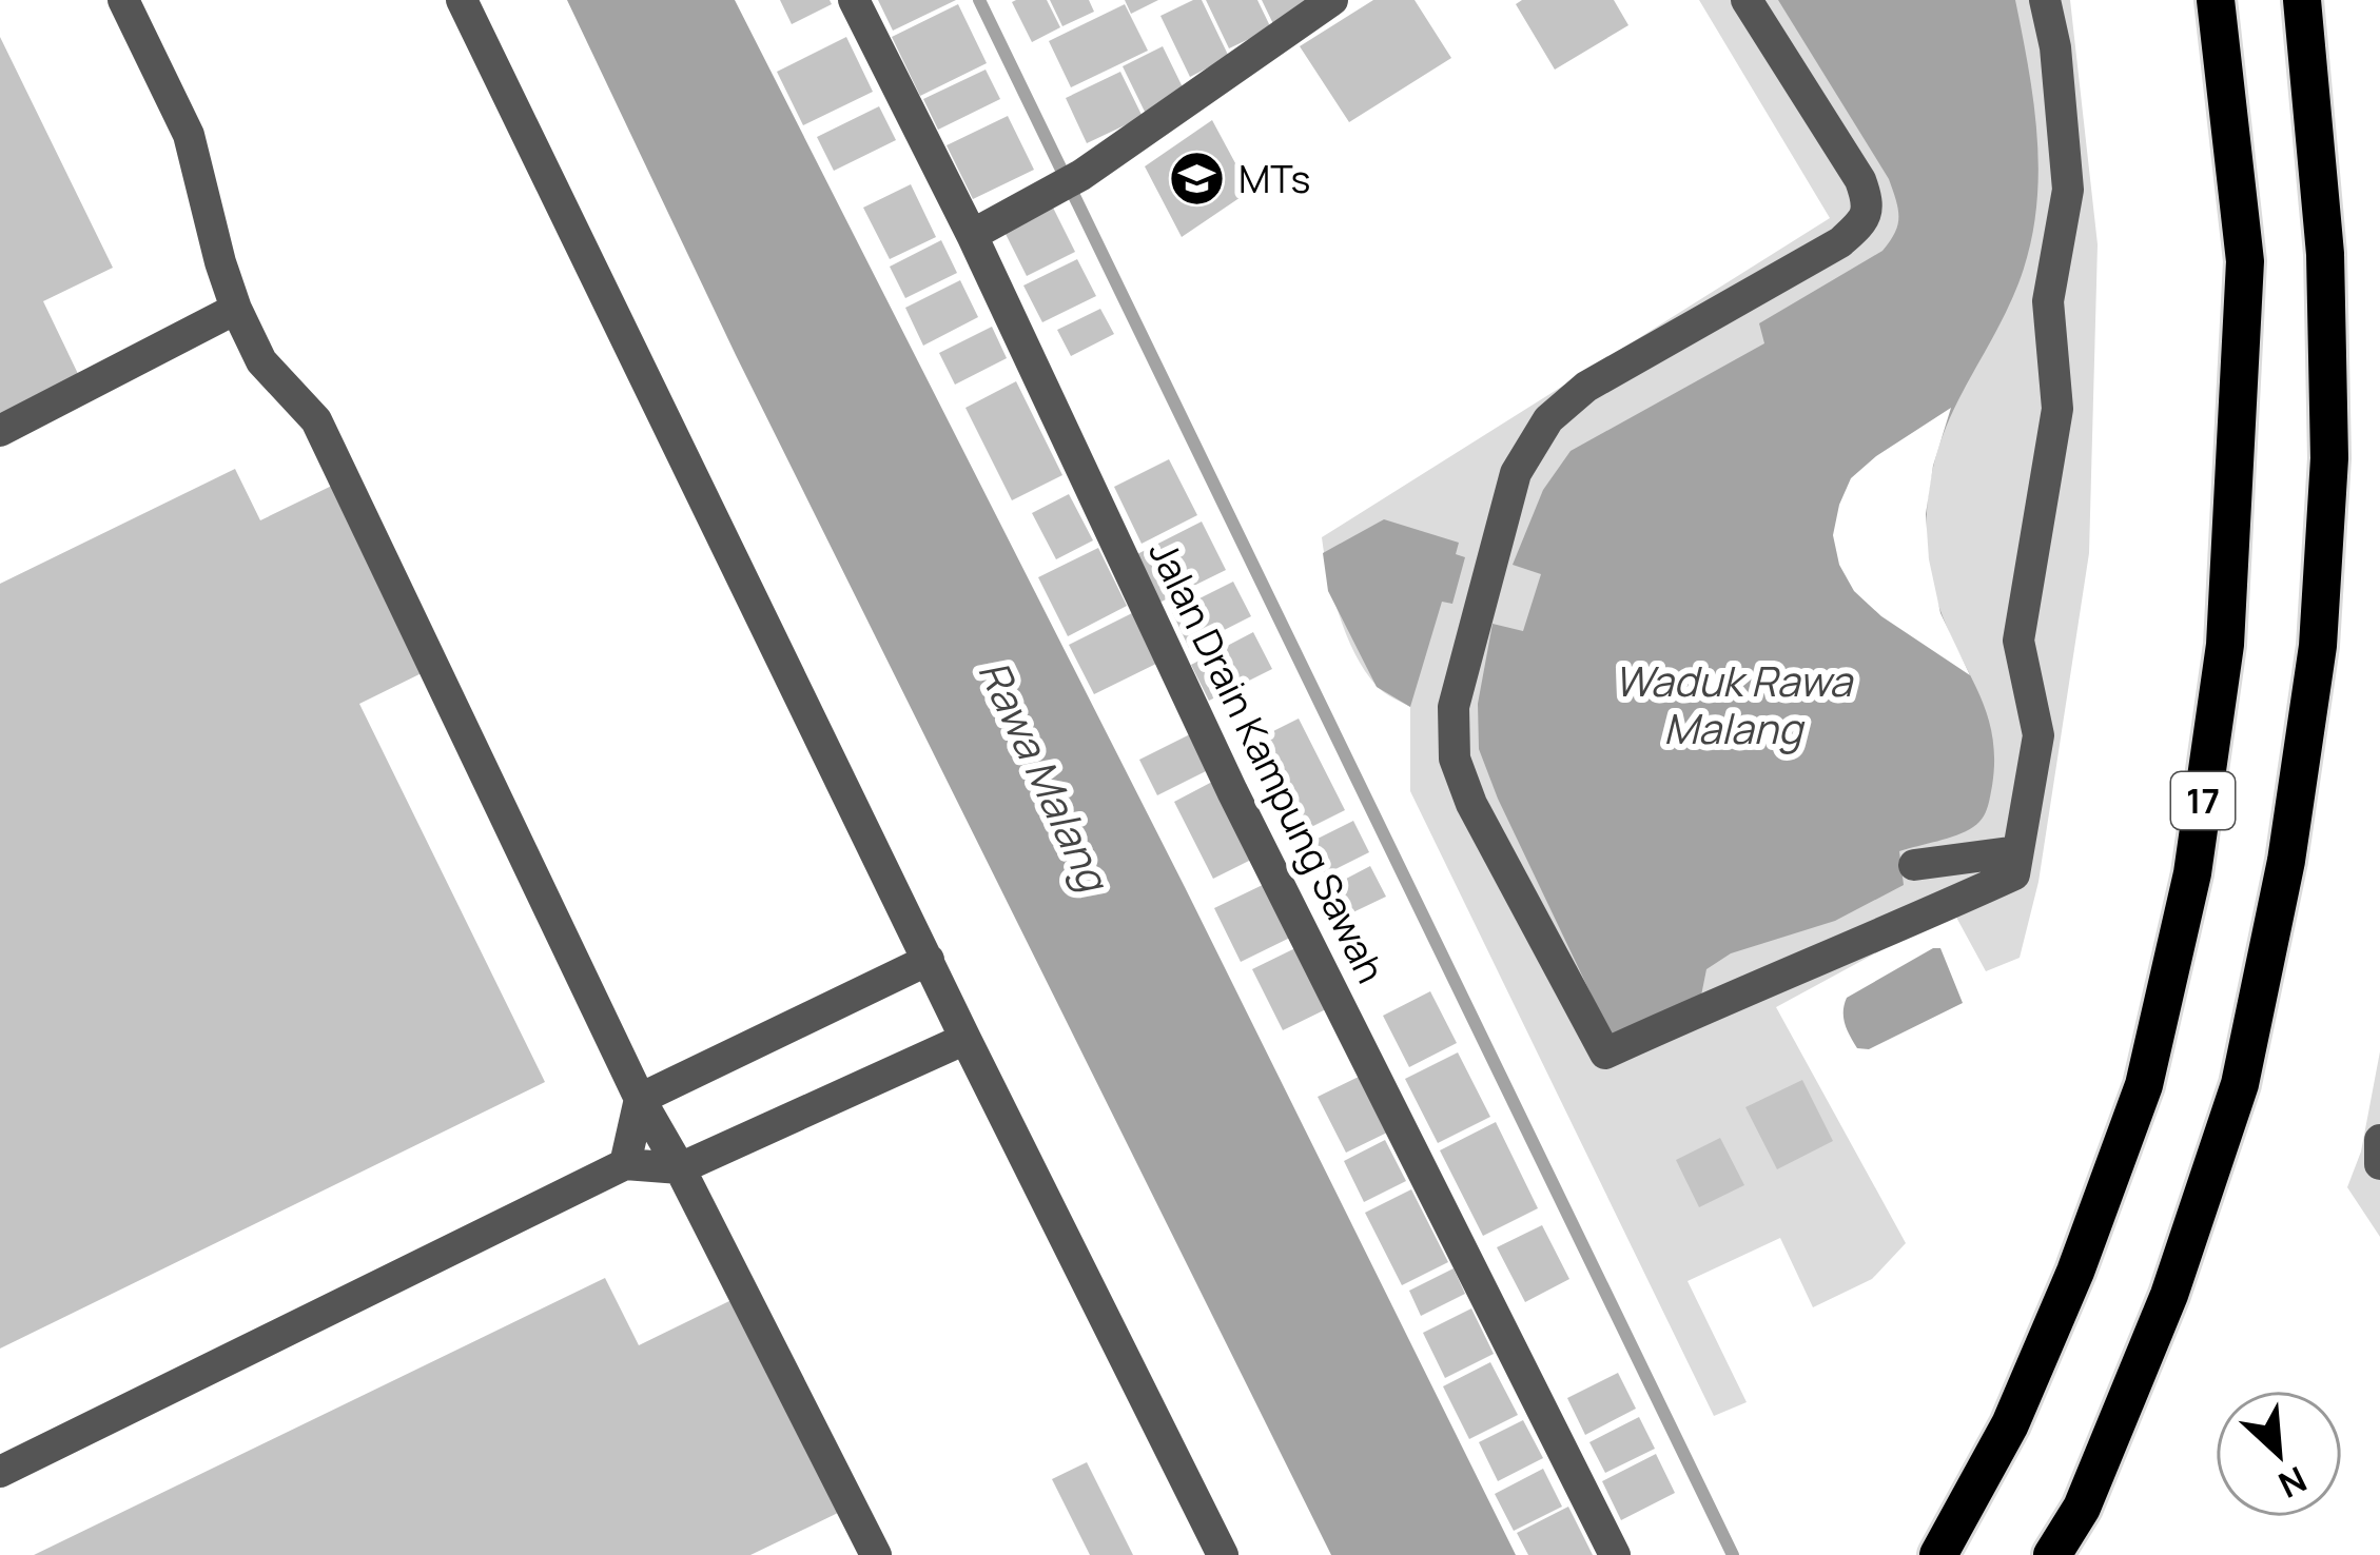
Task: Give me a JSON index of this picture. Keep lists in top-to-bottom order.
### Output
{
  "streets": {
    "highway": ["17"],
    "street": ["Jalan Drain Kampung Sawah"]
  },
  "water": ["Waduk Rawa Malang", "Rawa Malang"],
  "places": {
    "school or university": ["MTs"]
  },
  "north": "bottom right"
}
